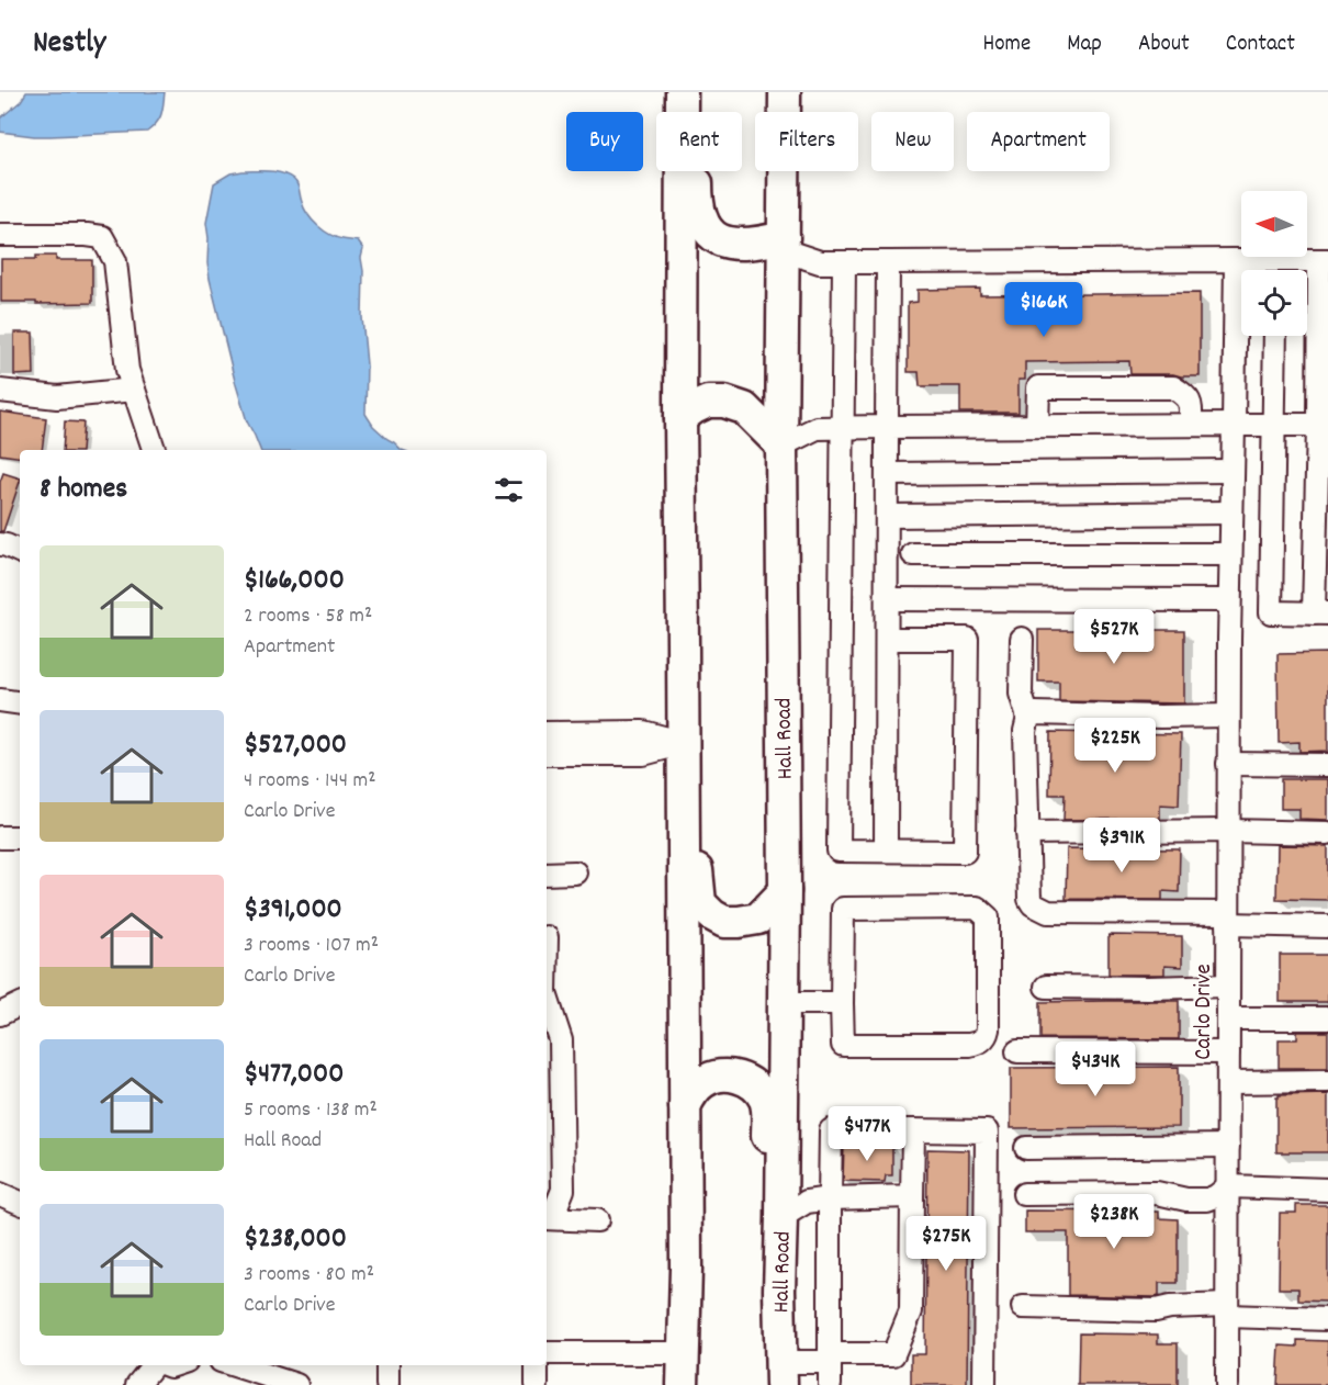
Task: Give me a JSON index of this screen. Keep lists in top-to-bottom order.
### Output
{
  "streets": {
    "highway": ["Hall Road"],
    "street": ["Carlo Drive"]
  },
  "north": "left",
  "page": {
    "header": "Nestly",
    "nav": [
      "Home",
      "Map",
      "About",
      "Contact"
    ],
    "chip": [
      "Buy",
      "Rent",
      "Filters",
      "New",
      "Apartment"
    ],
    "price": [
      "$166K",
      "$527K",
      "$225K",
      "$391K",
      "$434K",
      "$477K",
      "$238K",
      "$275K"
    ],
    "heading": "8 homes",
    "list": [
      {
        "name": "$166,000",
        "note": "2 rooms · 58 m² · Apartment"
      },
      {
        "name": "$527,000",
        "note": "4 rooms · 144 m² · Carlo Drive"
      },
      {
        "name": "$391,000",
        "note": "3 rooms · 107 m² · Carlo Drive"
      },
      {
        "name": "$477,000",
        "note": "5 rooms · 138 m² · Hall Road"
      },
      {
        "name": "$238,000",
        "note": "3 rooms · 80 m² · Carlo Drive"
      }
    ]
  }
}
